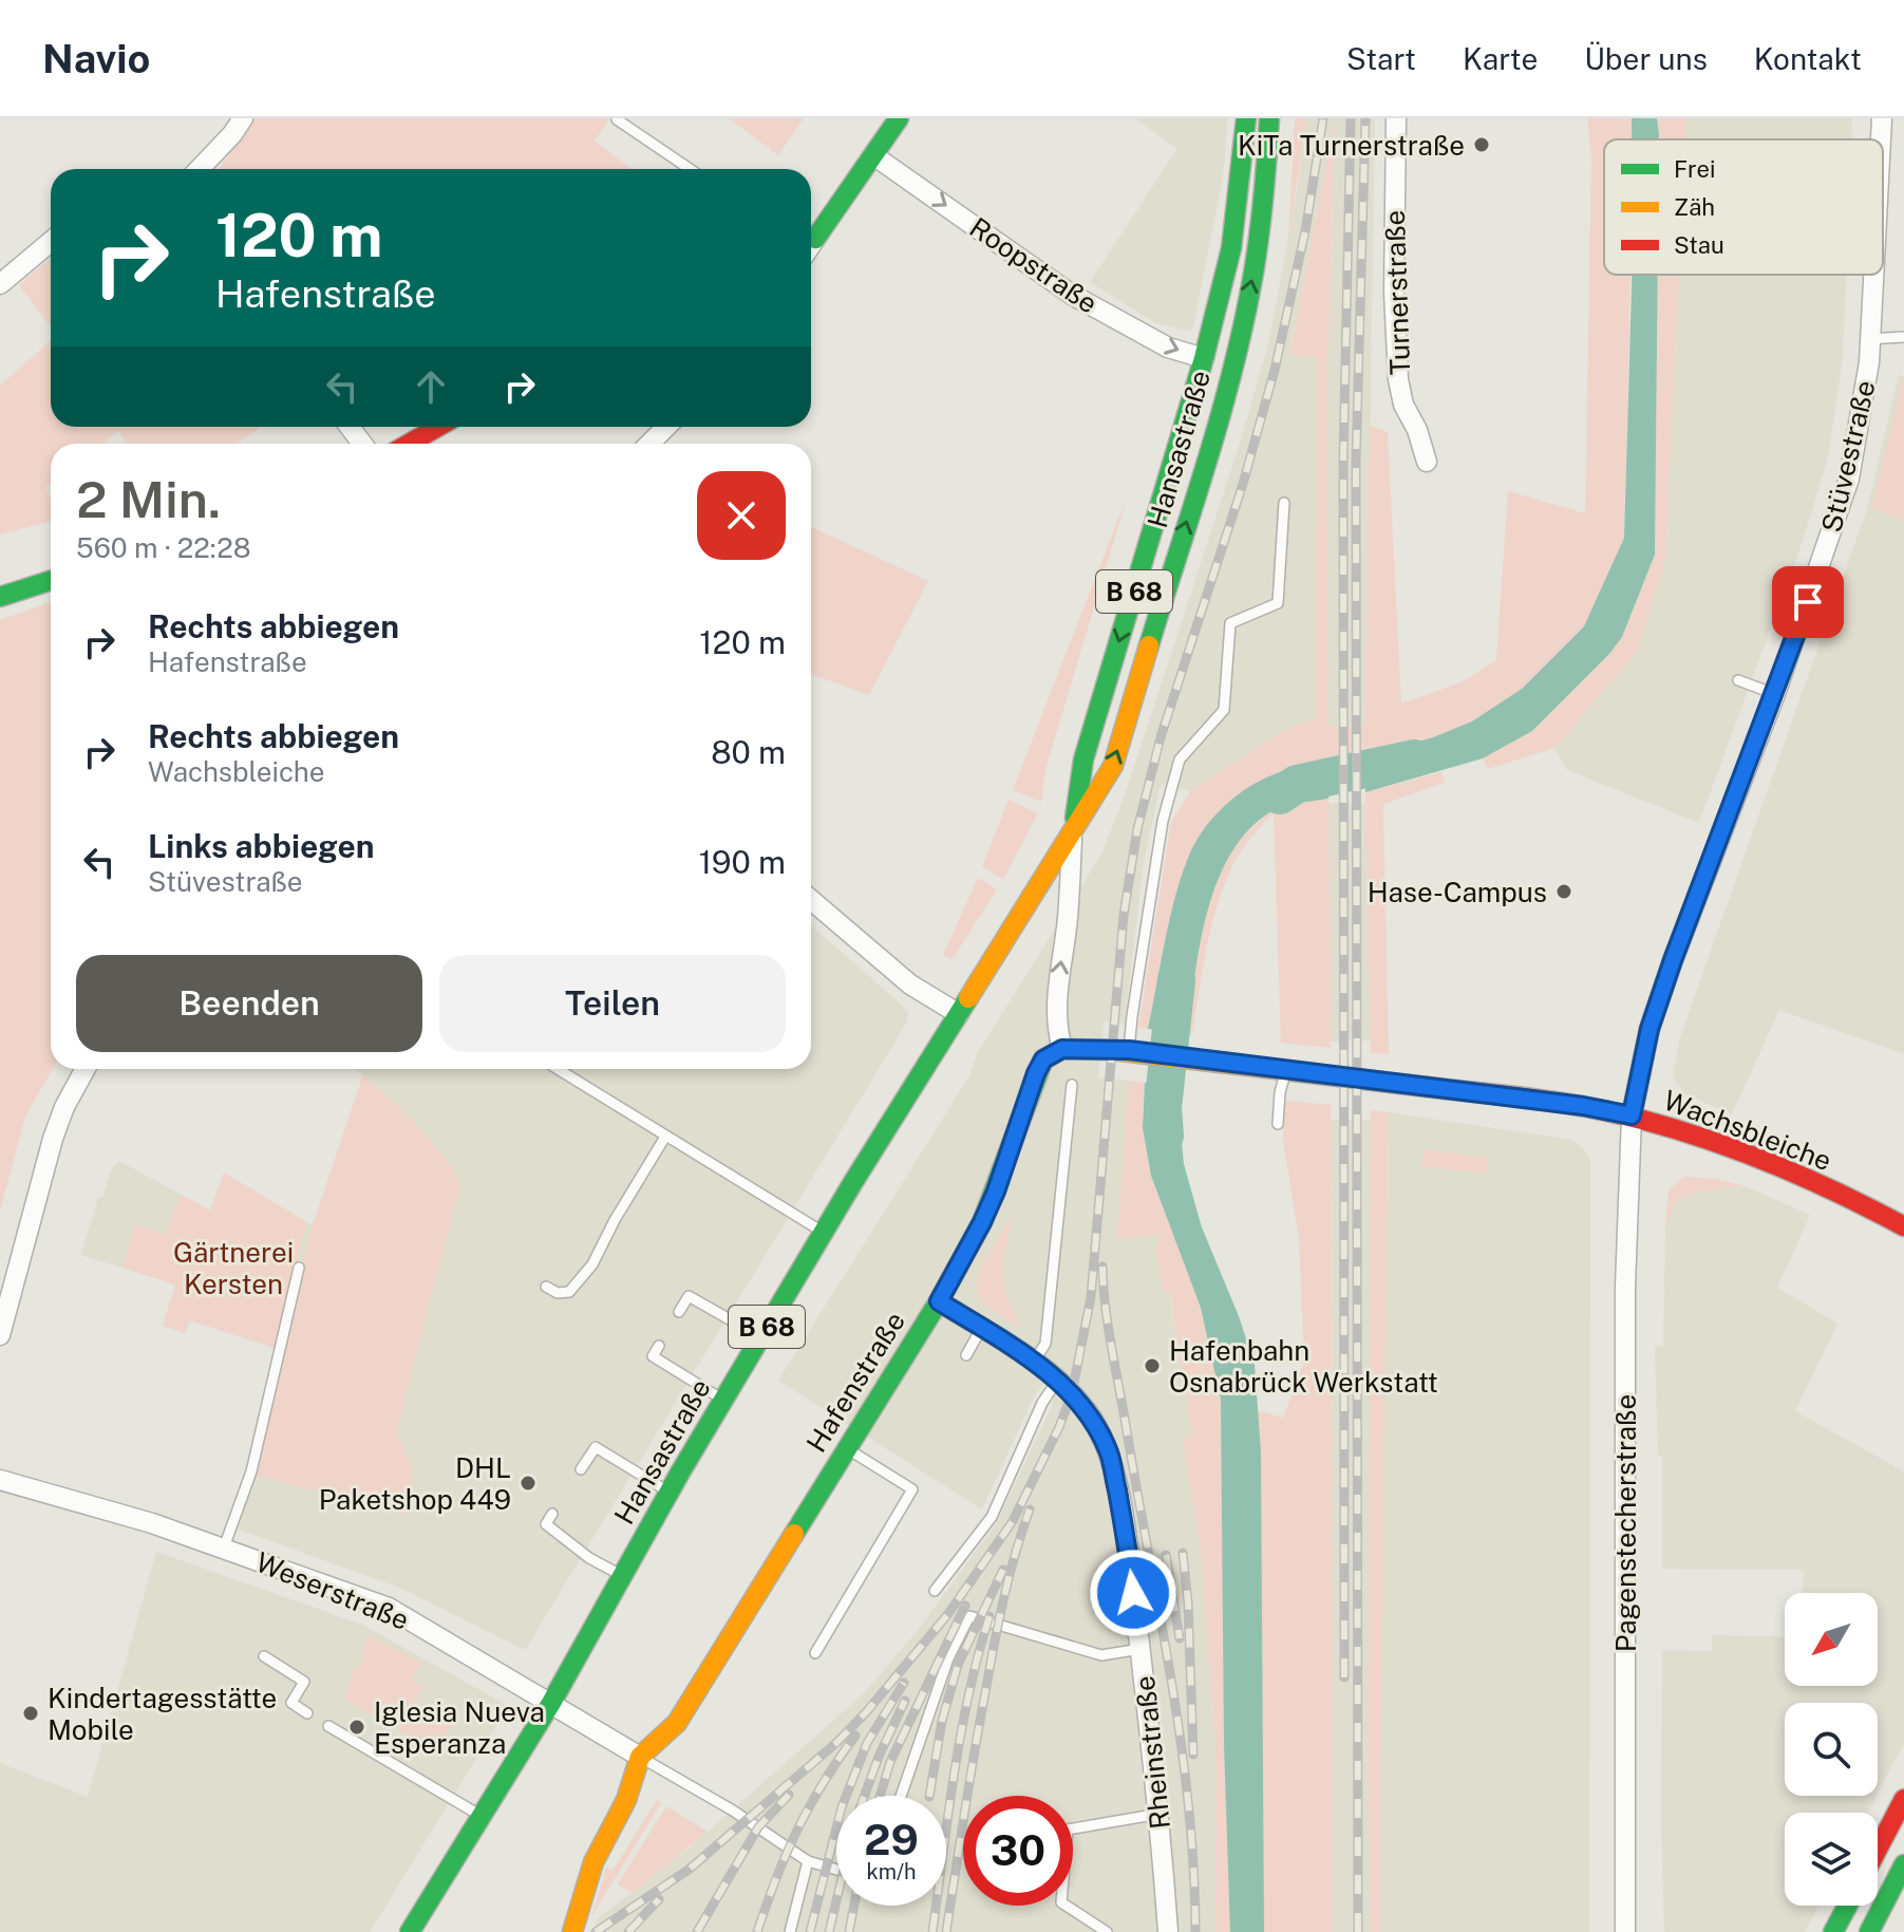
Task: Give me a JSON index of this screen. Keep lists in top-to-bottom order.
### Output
{
  "streets": {
    "main road": [
      "Hansastraße",
      "B 68",
      "Wachsbleiche",
      "Hafenstraße"
    ],
    "street": [
      "Roopstraße",
      "Turnerstraße",
      "Stüvestraße",
      "Pagenstecherstraße",
      "Weserstraße",
      "Rheinstraße"
    ]
  },
  "crossings": [
    ["Roopstraße", "Hansastraße"],
    ["Hansastraße", "Weserstraße"],
    ["Stüvestraße", "Wachsbleiche"],
    ["Stüvestraße", "Pagenstecherstraße"],
    ["Wachsbleiche", "Hafenstraße"],
    ["Wachsbleiche", "Pagenstecherstraße"],
    ["Hafenstraße", "Weserstraße"],
    ["Hafenstraße", "Rheinstraße"]
  ],
  "one_way": ["Roopstraße"],
  "parks": ["Gärtnerei Kersten"],
  "places": [
    "KiTa Turnerstraße",
    "Hase-Campus",
    "Hafenbahn Osnabrück Werkstatt",
    "DHL Paketshop 449",
    "Kindertagesstätte Mobile",
    "Iglesia Nueva Esperanza"
  ],
  "legend": ["Frei", "Zäh", "Stau"],
  "north": "bottom left",
  "page": {
    "header": "Navio",
    "nav": [
      "Start",
      "Karte",
      "Über uns",
      "Kontakt"
    ],
    "turn": ["120 m", "Hafenstraße"],
    "heading": ["2 Min.", "560 m · 22:28"],
    "list": [
      {
        "name": "Rechts abbiegen",
        "note": "Hafenstraße",
        "value": "120 m"
      },
      {
        "name": "Rechts abbiegen",
        "note": "Wachsbleiche",
        "value": "80 m"
      },
      {
        "name": "Links abbiegen",
        "note": "Stüvestraße",
        "value": "190 m"
      }
    ],
    "buttons": ["Beenden", "Teilen"],
    "speed": "29 km/h",
    "limit": "30"
  }
}
